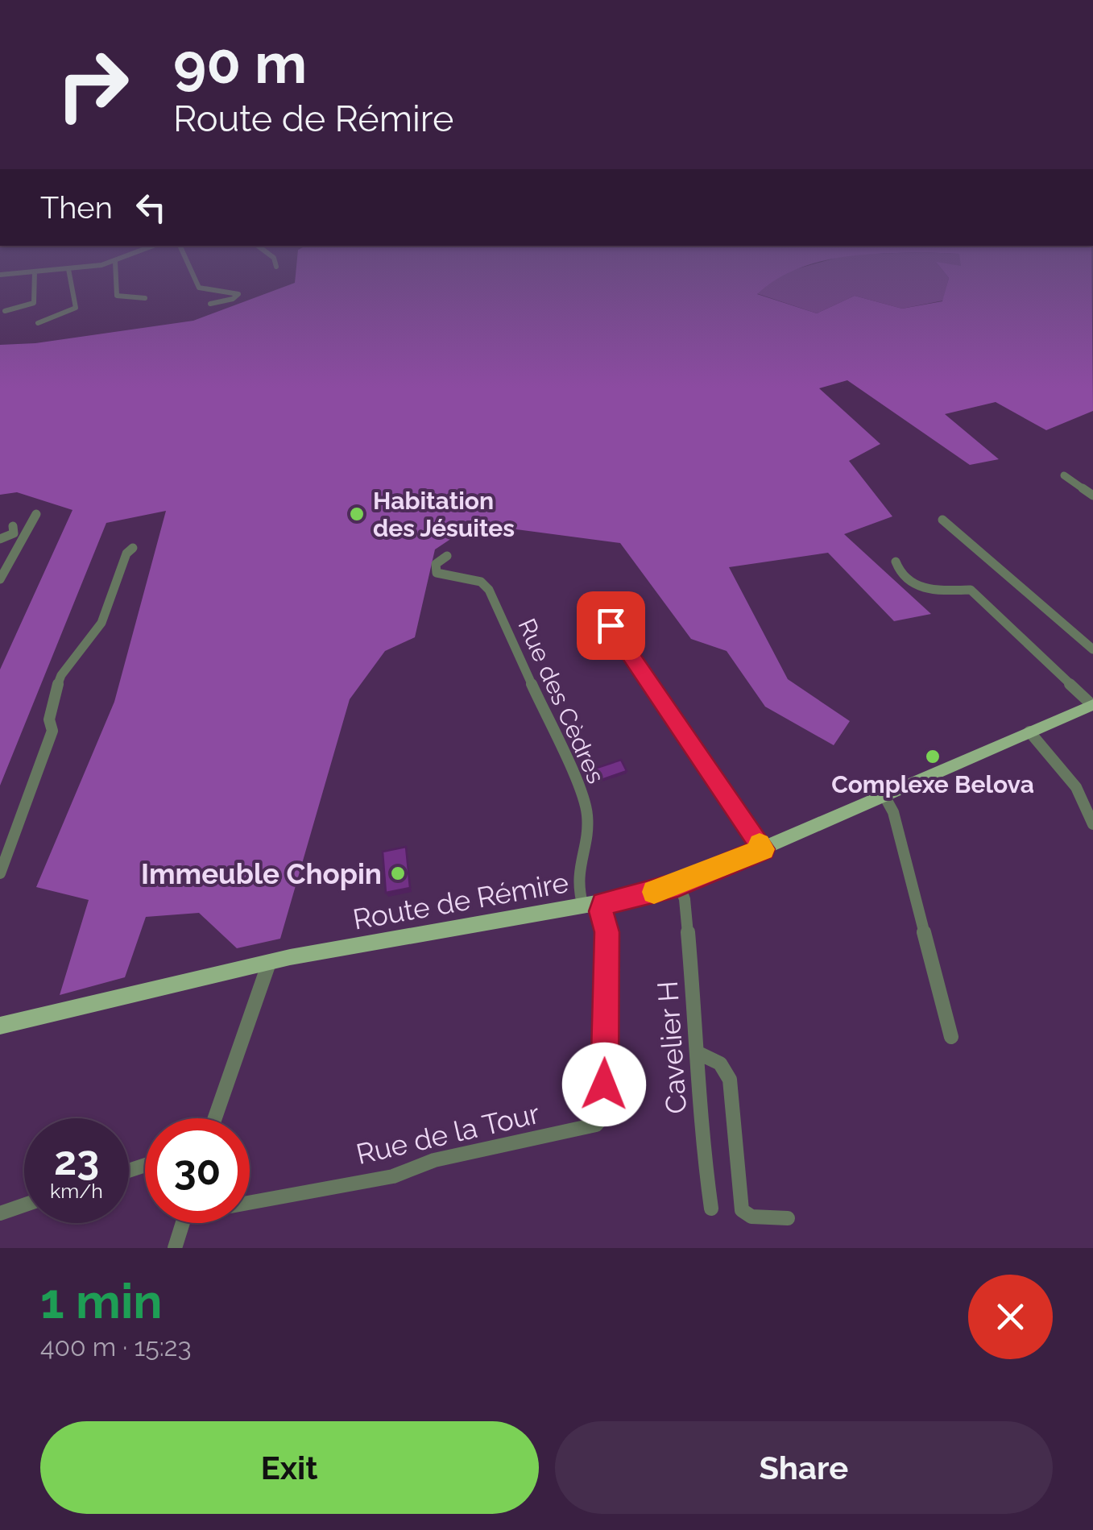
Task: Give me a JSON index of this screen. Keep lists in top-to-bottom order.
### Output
{
  "streets": {
    "main road": ["Route de Rémire"],
    "street": ["Rue des Cèdres", "Cavelier H", "Rue de la Tour"]
  },
  "crossings": [
    ["Rue des Cèdres", "Route de Rémire"],
    ["Route de Rémire", "Cavelier H"],
    ["Route de Rémire", "Rue de la Tour"]
  ],
  "places": ["Habitation des Jésuites", "Complexe Belova", "Immeuble Chopin"],
  "page": {
    "turn": ["90 m", "Route de Rémire"],
    "then": "Then",
    "speed": "23 km/h",
    "limit": "30",
    "heading": ["1 min", "400 m · 15:23"],
    "buttons": ["Exit", "Share"]
  }
}
